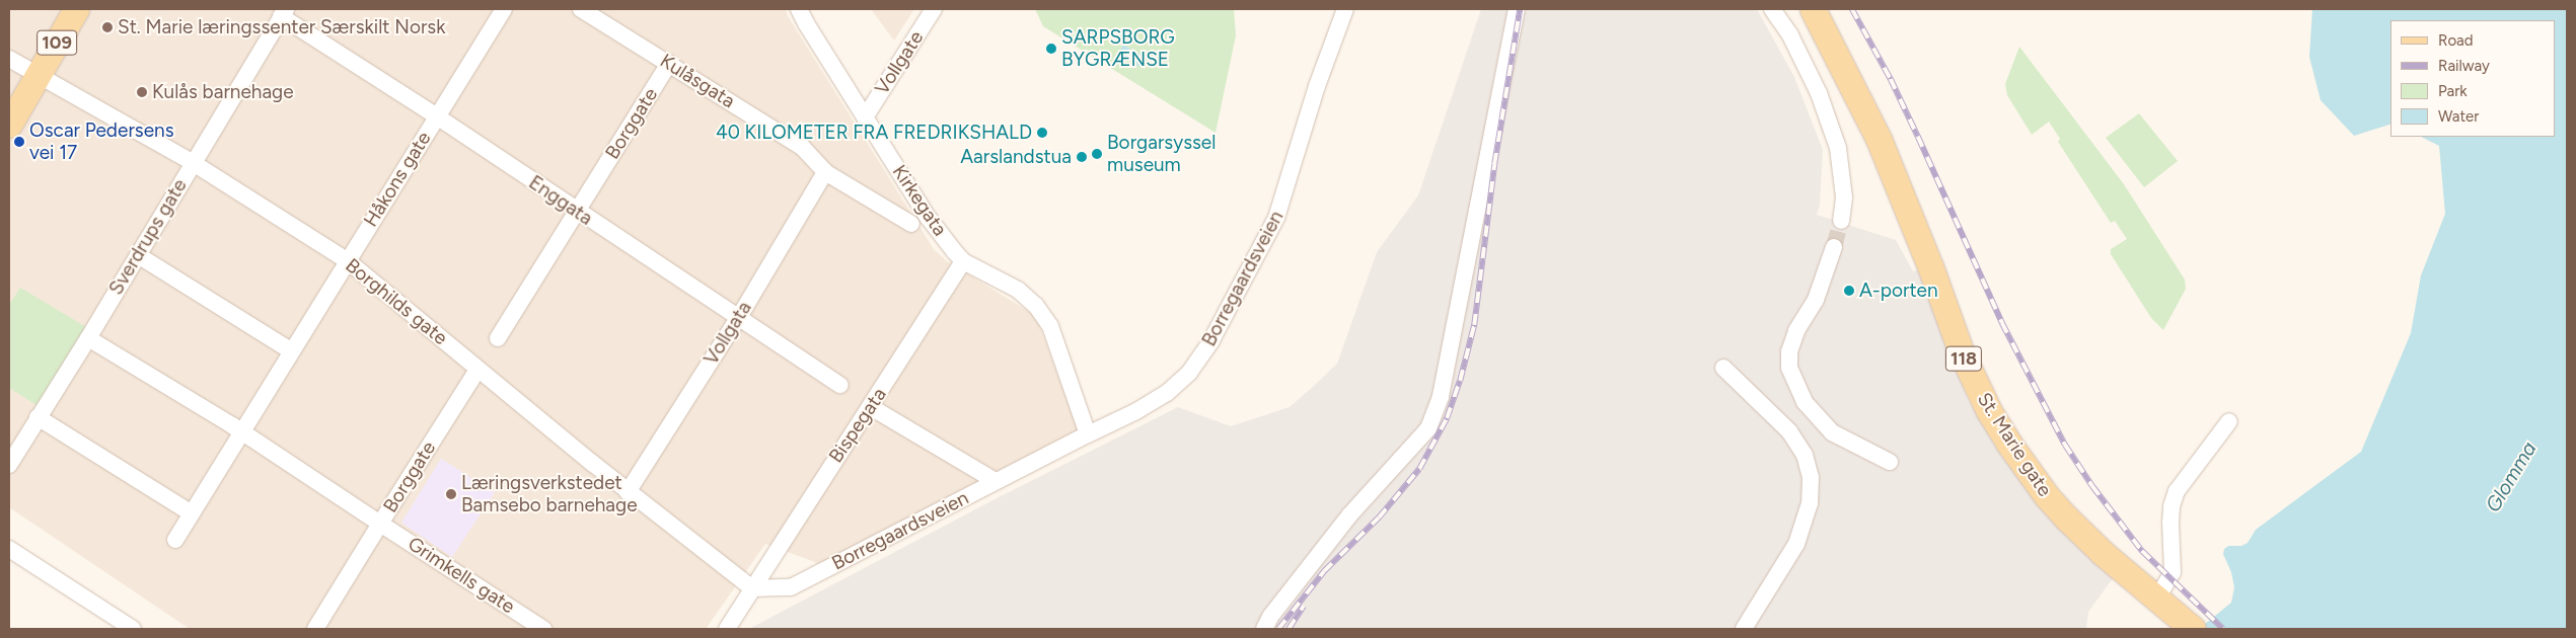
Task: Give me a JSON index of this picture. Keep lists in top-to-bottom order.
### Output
{
  "streets": {
    "main road": ["109", "118", "St. Marie gate"],
    "street": [
      "Vollgate",
      "Kulåsgata",
      "Borggate",
      "Håkons gate",
      "Enggata",
      "Kirkegata",
      "Sverdrups gate",
      "Borregaardsveien",
      "Borghilds gate",
      "Vollgata",
      "Bispegata",
      "Grimkells gate"
    ]
  },
  "crossings": [
    ["109", "Borghilds gate"],
    ["Vollgate", "Kirkegata"],
    ["Kulåsgata", "Borggate"],
    ["Kulåsgata", "Vollgata"],
    ["Borggate", "Håkons gate"],
    ["Borggate", "Enggata"],
    ["Borggate", "Borghilds gate"],
    ["Borggate", "Grimkells gate"],
    ["Håkons gate", "Enggata"],
    ["Håkons gate", "Borghilds gate"],
    ["Enggata", "Sverdrups gate"],
    ["Enggata", "Vollgata"],
    ["Kirkegata", "Bispegata"],
    ["Sverdrups gate", "Borghilds gate"],
    ["Borregaardsveien", "Borghilds gate"],
    ["Borregaardsveien", "Bispegata"],
    ["Borghilds gate", "Vollgata"],
    ["Borghilds gate", "Bispegata"]
  ],
  "water": ["Glomma"],
  "places": [
    "St. Marie læringssenter Særskilt Norsk",
    "SARPSBORG BYGRÆNSE",
    "Kulås barnehage",
    "40 KILOMETER FRA FREDRIKSHALD",
    "Oscar Pedersens vei 17",
    "Borgarsyssel museum",
    "Aarslandstua",
    "A-porten",
    "Læringsverkstedet Bamsebo barnehage"
  ],
  "legend": [
    "Road",
    "Railway",
    "Park",
    "Water"
  ]
}
